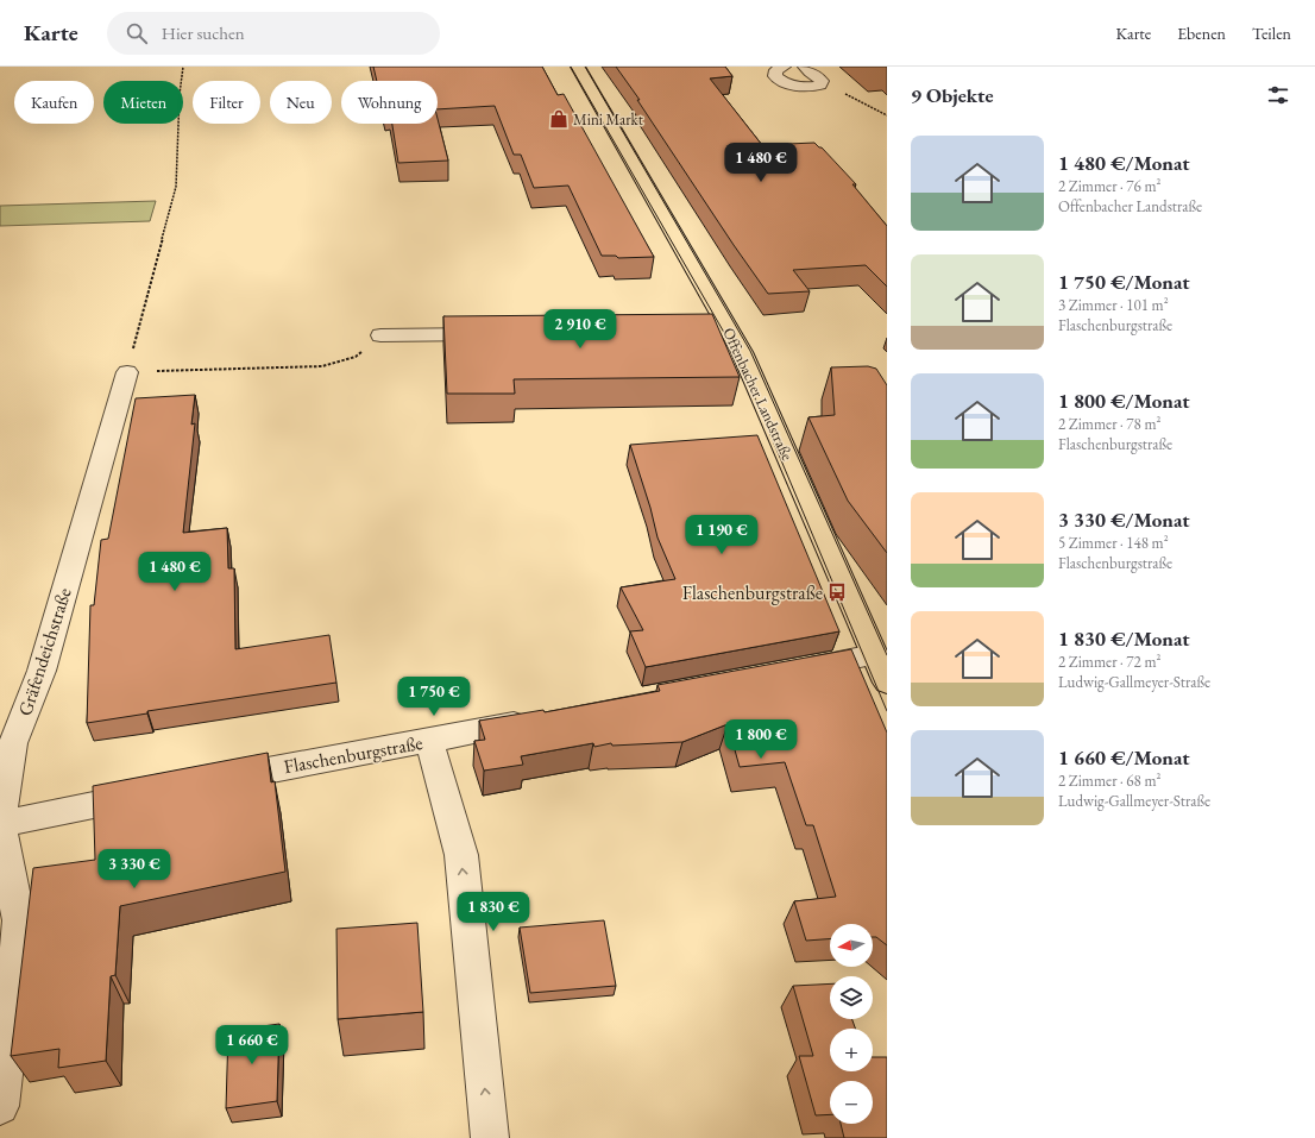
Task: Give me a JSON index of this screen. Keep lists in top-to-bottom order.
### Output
{
  "streets": {
    "main road": ["Offenbacher Landstraße"],
    "street": ["Gräfendeichstraße", "Flaschenburgstraße"]
  },
  "places": {
    "shop": ["Mini Markt"],
    "bus stop": ["Flaschenburgstraße"]
  },
  "north": "left",
  "page": {
    "header": "Karte",
    "search": "Hier suchen",
    "nav": ["Karte", "Ebenen", "Teilen"],
    "heading": "9 Objekte",
    "chip": [
      "Kaufen",
      "Mieten",
      "Filter",
      "Neu",
      "Wohnung"
    ],
    "list": [
      {
        "name": "1 480 €/Monat",
        "note": "2 Zimmer · 76 m² · Offenbacher Landstraße"
      },
      {
        "name": "1 750 €/Monat",
        "note": "3 Zimmer · 101 m² · Flaschenburgstraße"
      },
      {
        "name": "1 800 €/Monat",
        "note": "2 Zimmer · 78 m² · Flaschenburgstraße"
      },
      {
        "name": "3 330 €/Monat",
        "note": "5 Zimmer · 148 m² · Flaschenburgstraße"
      },
      {
        "name": "1 830 €/Monat",
        "note": "2 Zimmer · 72 m² · Ludwig-Gallmeyer-Straße"
      },
      {
        "name": "1 660 €/Monat",
        "note": "2 Zimmer · 68 m² · Ludwig-Gallmeyer-Straße"
      }
    ],
    "price": [
      "1 480 €",
      "2 910 €",
      "1 190 €",
      "1 480 €",
      "1 750 €",
      "1 800 €",
      "3 330 €",
      "1 830 €",
      "1 660 €"
    ],
    "map_buttons": ["+", "−"]
  }
}
